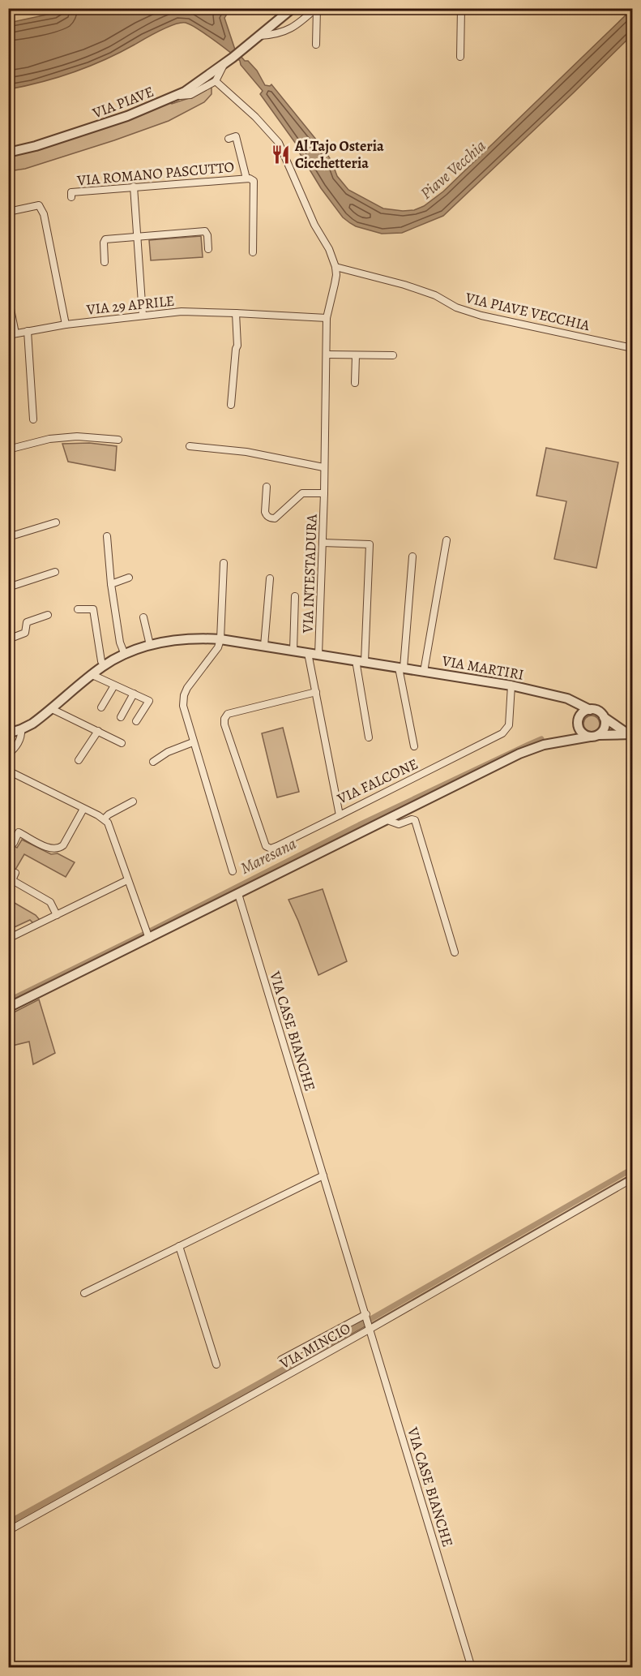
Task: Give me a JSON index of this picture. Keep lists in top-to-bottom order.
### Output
{
  "streets": {
    "street": [
      "VIA PIAVE",
      "VIA ROMANO PASCUTTO",
      "VIA 29 APRILE",
      "VIA PIAVE VECCHIA",
      "VIA INTESTADURA",
      "VIA MARTIRI",
      "VIA FALCONE",
      "VIA CASE BIANCHE",
      "VIA MINCIO"
    ]
  },
  "crossings": [
    ["VIA 29 APRILE", "VIA INTESTADURA"],
    ["VIA PIAVE VECCHIA", "VIA INTESTADURA"],
    ["VIA INTESTADURA", "VIA MARTIRI"],
    ["VIA MARTIRI", "VIA FALCONE"],
    ["VIA CASE BIANCHE", "VIA MINCIO"]
  ],
  "water": ["Piave Vecchia", "Maresana"],
  "places": {
    "restaurant": ["Al Tajo Osteria Cicchetteria"]
  }
}
